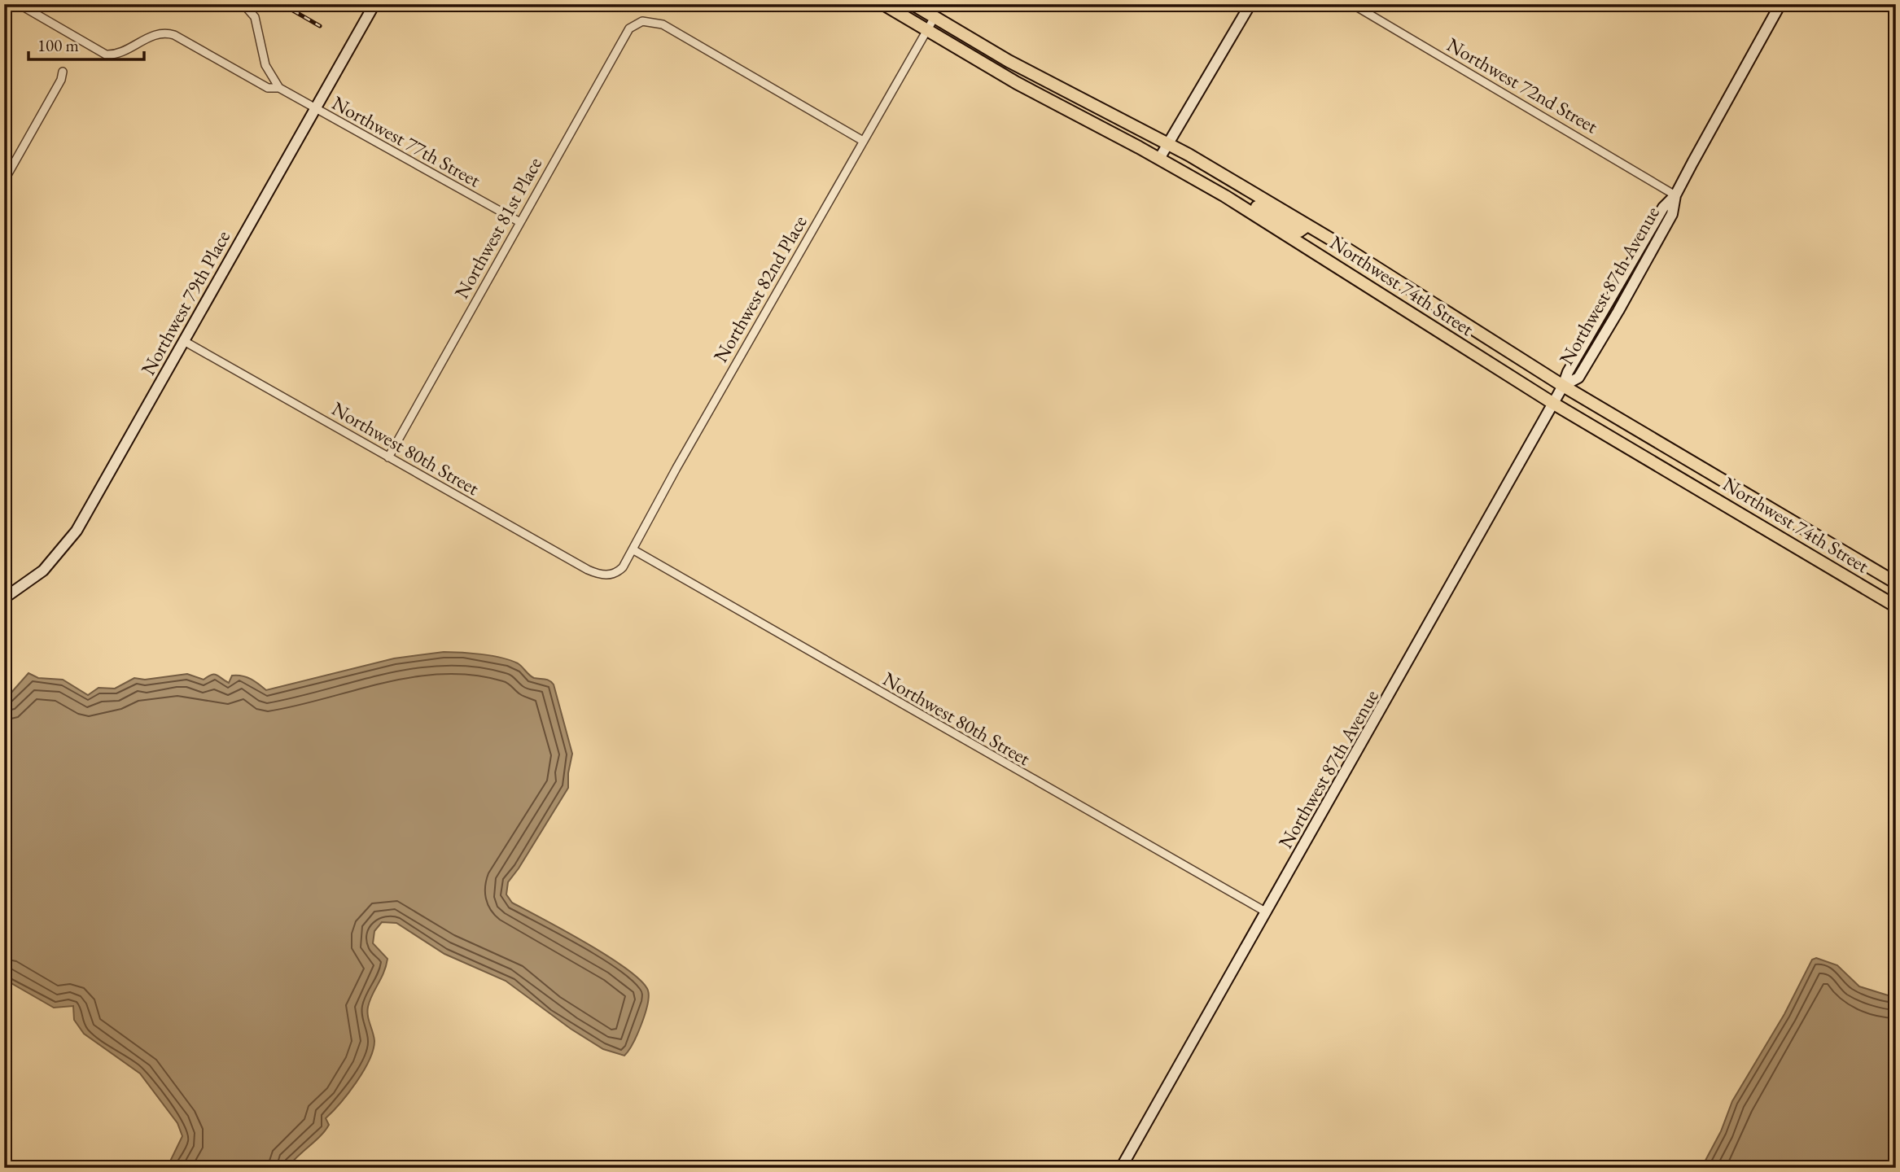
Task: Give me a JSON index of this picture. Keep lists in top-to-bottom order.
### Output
{
  "streets": {
    "main road": ["Northwest 74th Street", "Northwest 87th Avenue", "Northwest 79th Place"],
    "street": [
      "Northwest 72nd Street",
      "Northwest 77th Street",
      "Northwest 81st Place",
      "Northwest 82nd Place",
      "Northwest 80th Street"
    ]
  },
  "crossings": [
    ["Northwest 72nd Street", "Northwest 87th Avenue"],
    ["Northwest 77th Street", "Northwest 81st Place"],
    ["Northwest 77th Street", "Northwest 79th Place"],
    ["Northwest 81st Place", "Northwest 82nd Place"],
    ["Northwest 81st Place", "Northwest 80th Street"],
    ["Northwest 74th Street", "Northwest 87th Avenue"],
    ["Northwest 74th Street", "Northwest 82nd Place"],
    ["Northwest 87th Avenue", "Northwest 80th Street"],
    ["Northwest 82nd Place", "Northwest 80th Street"],
    ["Northwest 79th Place", "Northwest 80th Street"]
  ],
  "scale_bar": "100 m"
}
